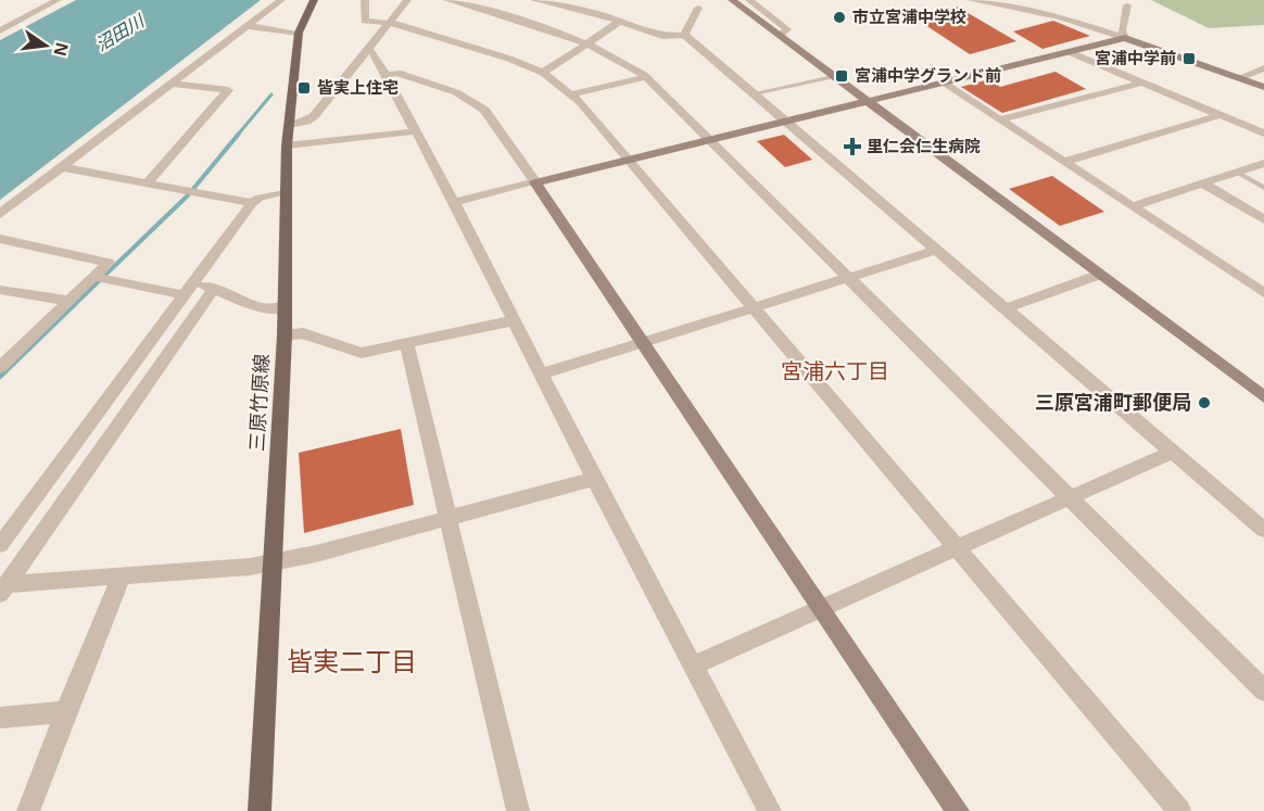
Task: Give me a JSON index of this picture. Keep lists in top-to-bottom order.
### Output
{
  "streets": {
    "main road": ["三原竹原線"]
  },
  "districts": ["宮浦六丁目", "皆実二丁目"],
  "water": ["沼田川"],
  "places": {
    "other": ["市立宮浦中学校", "三原宮浦町郵便局"],
    "transit": ["宮浦中学前", "宮浦中学グランド前", "皆実上住宅"],
    "health": ["里仁会仁生病院"]
  },
  "north": "right"
}
